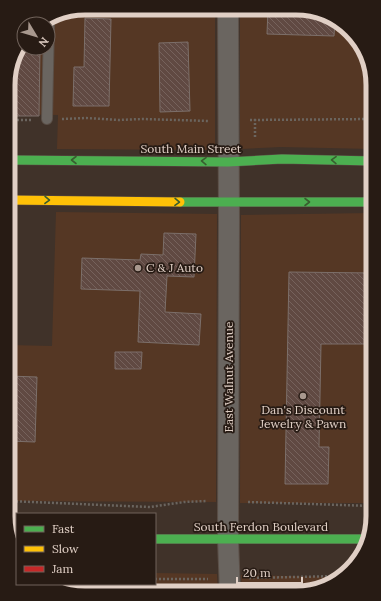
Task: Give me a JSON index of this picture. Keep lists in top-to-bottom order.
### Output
{
  "streets": {
    "street": ["South Main Street", "East Walnut Avenue", "South Ferdon Boulevard"]
  },
  "crossings": [
    ["South Main Street", "East Walnut Avenue"],
    ["East Walnut Avenue", "South Ferdon Boulevard"]
  ],
  "places": ["C & J Auto", "Dan's Discount Jewelry & Pawn"],
  "legend": ["Fast", "Slow", "Jam"],
  "scale_bar": "20 m",
  "north": "bottom right"
}
